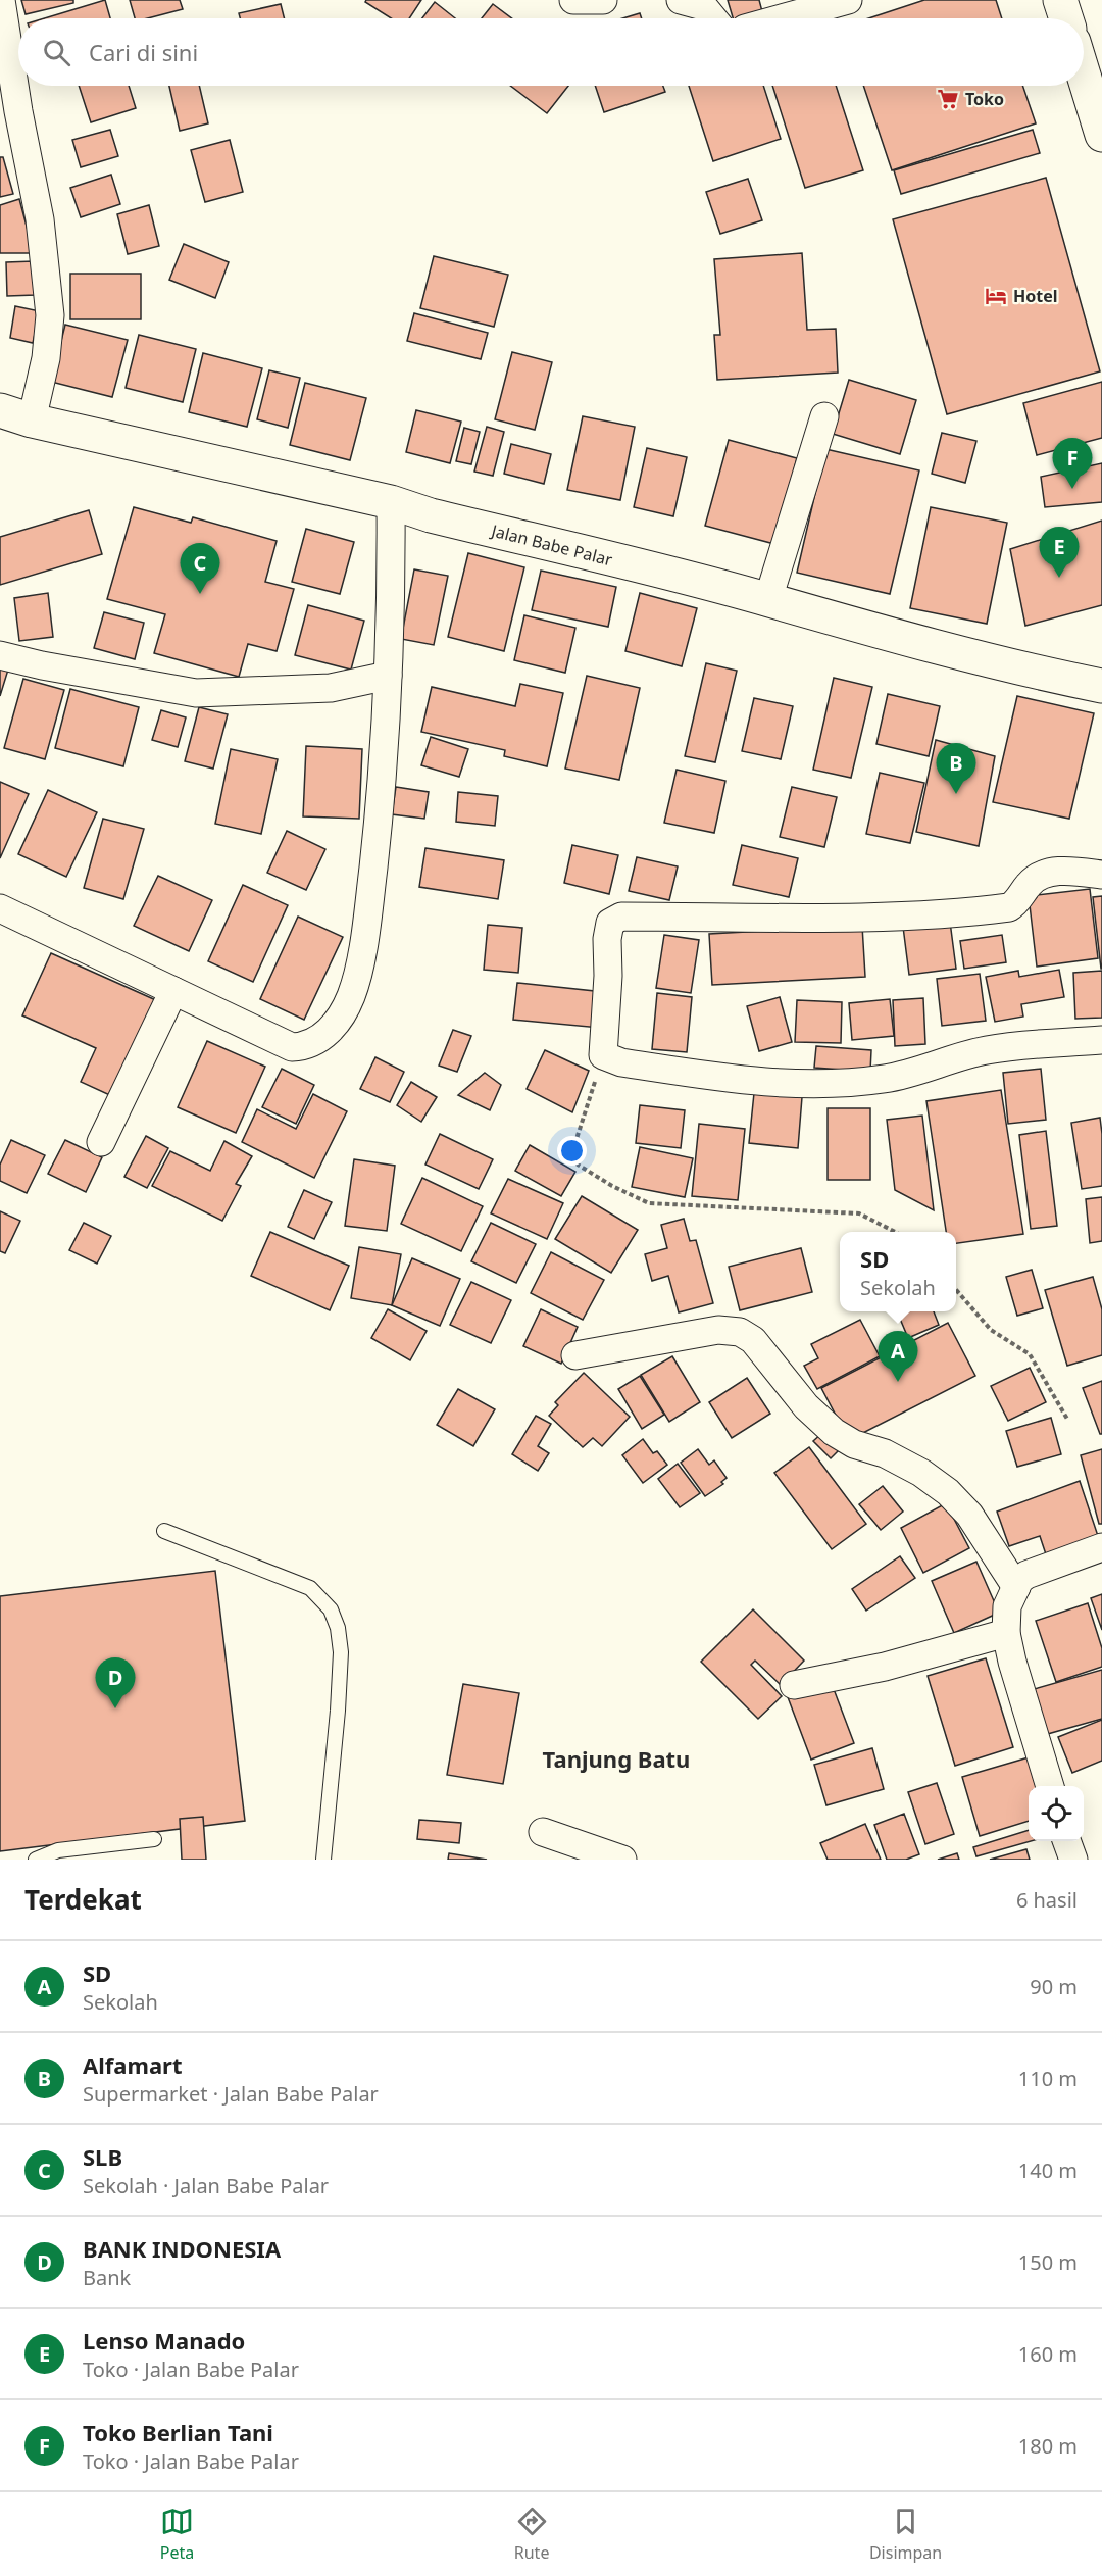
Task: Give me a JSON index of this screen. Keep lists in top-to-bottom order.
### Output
{
  "streets": {
    "street": ["Jalan Babe Palar"]
  },
  "districts": ["Tanjung Batu"],
  "places": {
    "supermarket": ["Toko"],
    "hotel": ["Hotel"]
  },
  "page": {
    "search": "Cari di sini",
    "pins": [
      "F",
      "E",
      "C",
      "B",
      "A",
      "D"
    ],
    "popup": ["SD", "Sekolah"],
    "heading": ["Terdekat", "6 hasil"],
    "list": [
      {
        "mark": "A",
        "name": "SD",
        "note": "Sekolah",
        "value": "90 m"
      },
      {
        "mark": "B",
        "name": "Alfamart",
        "note": "Supermarket · Jalan Babe Palar",
        "value": "110 m"
      },
      {
        "mark": "C",
        "name": "SLB",
        "note": "Sekolah · Jalan Babe Palar",
        "value": "140 m"
      },
      {
        "mark": "D",
        "name": "BANK INDONESIA",
        "note": "Bank",
        "value": "150 m"
      },
      {
        "mark": "E",
        "name": "Lenso Manado",
        "note": "Toko · Jalan Babe Palar",
        "value": "160 m"
      },
      {
        "mark": "F",
        "name": "Toko Berlian Tani",
        "note": "Toko · Jalan Babe Palar",
        "value": "180 m"
      }
    ],
    "nav": ["Peta", "Rute", "Disimpan"]
  }
}
